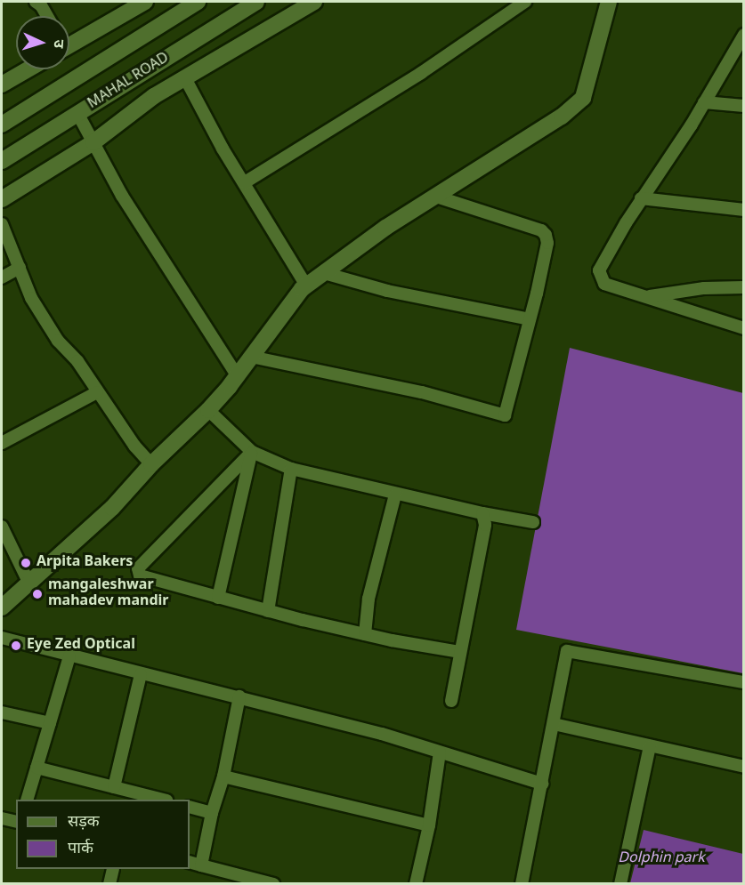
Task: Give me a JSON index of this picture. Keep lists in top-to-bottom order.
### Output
{
  "streets": {
    "street": ["MAHAL ROAD"]
  },
  "parks": ["Dolphin park"],
  "places": ["Arpita Bakers", "mangaleshwar mahadev mandir", "Eye Zed Optical"],
  "legend": ["सड़क", "पार्क"],
  "north": "right"
}
